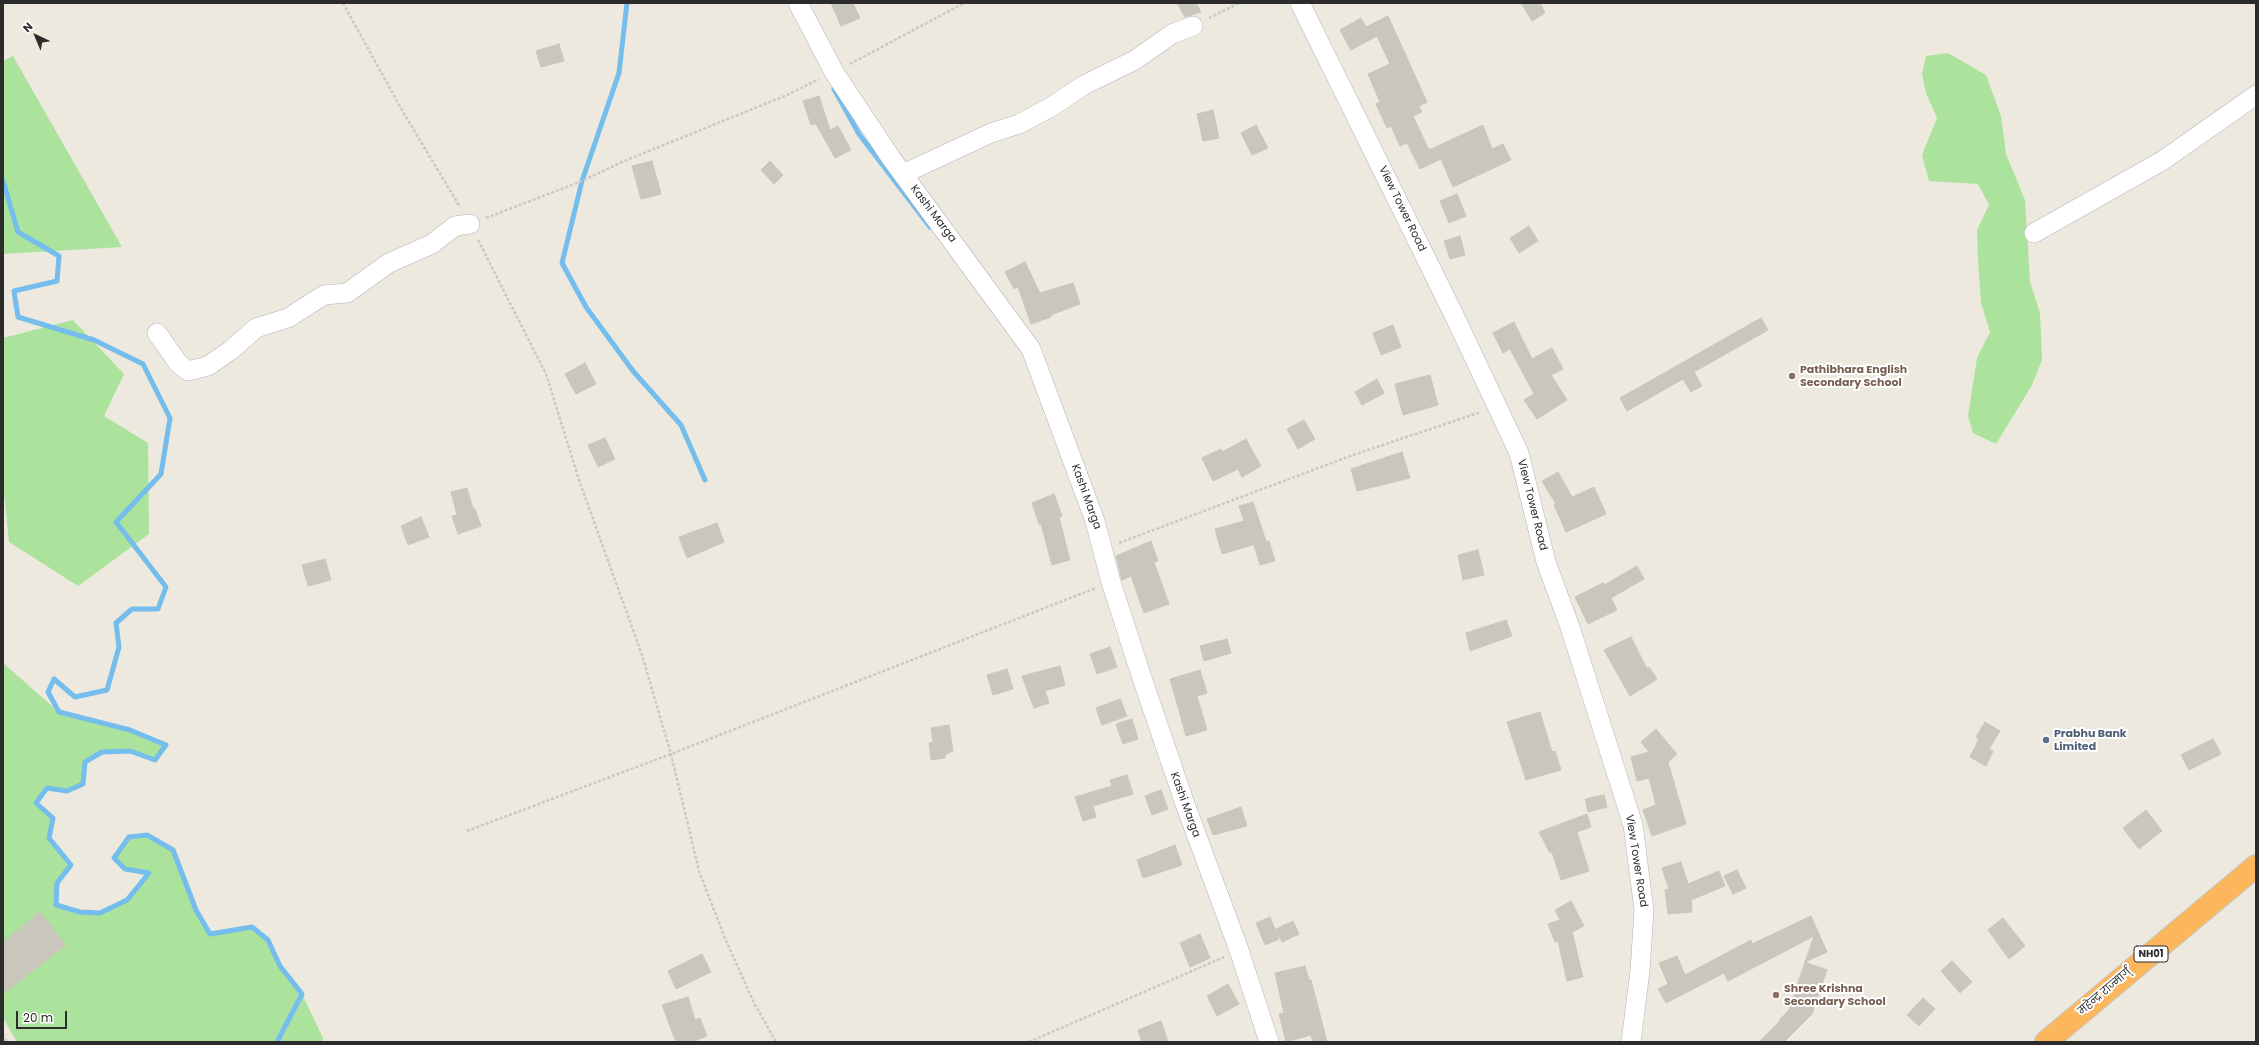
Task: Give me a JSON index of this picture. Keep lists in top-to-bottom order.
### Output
{
  "streets": {
    "highway": ["NH01", "महेन्द्र राज्मार्ग्"],
    "street": ["View Tower Road", "Kashi Marga"]
  },
  "places": ["Pathibhara English Secondary School", "Prabhu Bank Limited", "Shree Krishna Secondary School"],
  "scale_bar": "20 m",
  "north": "top left"
}
